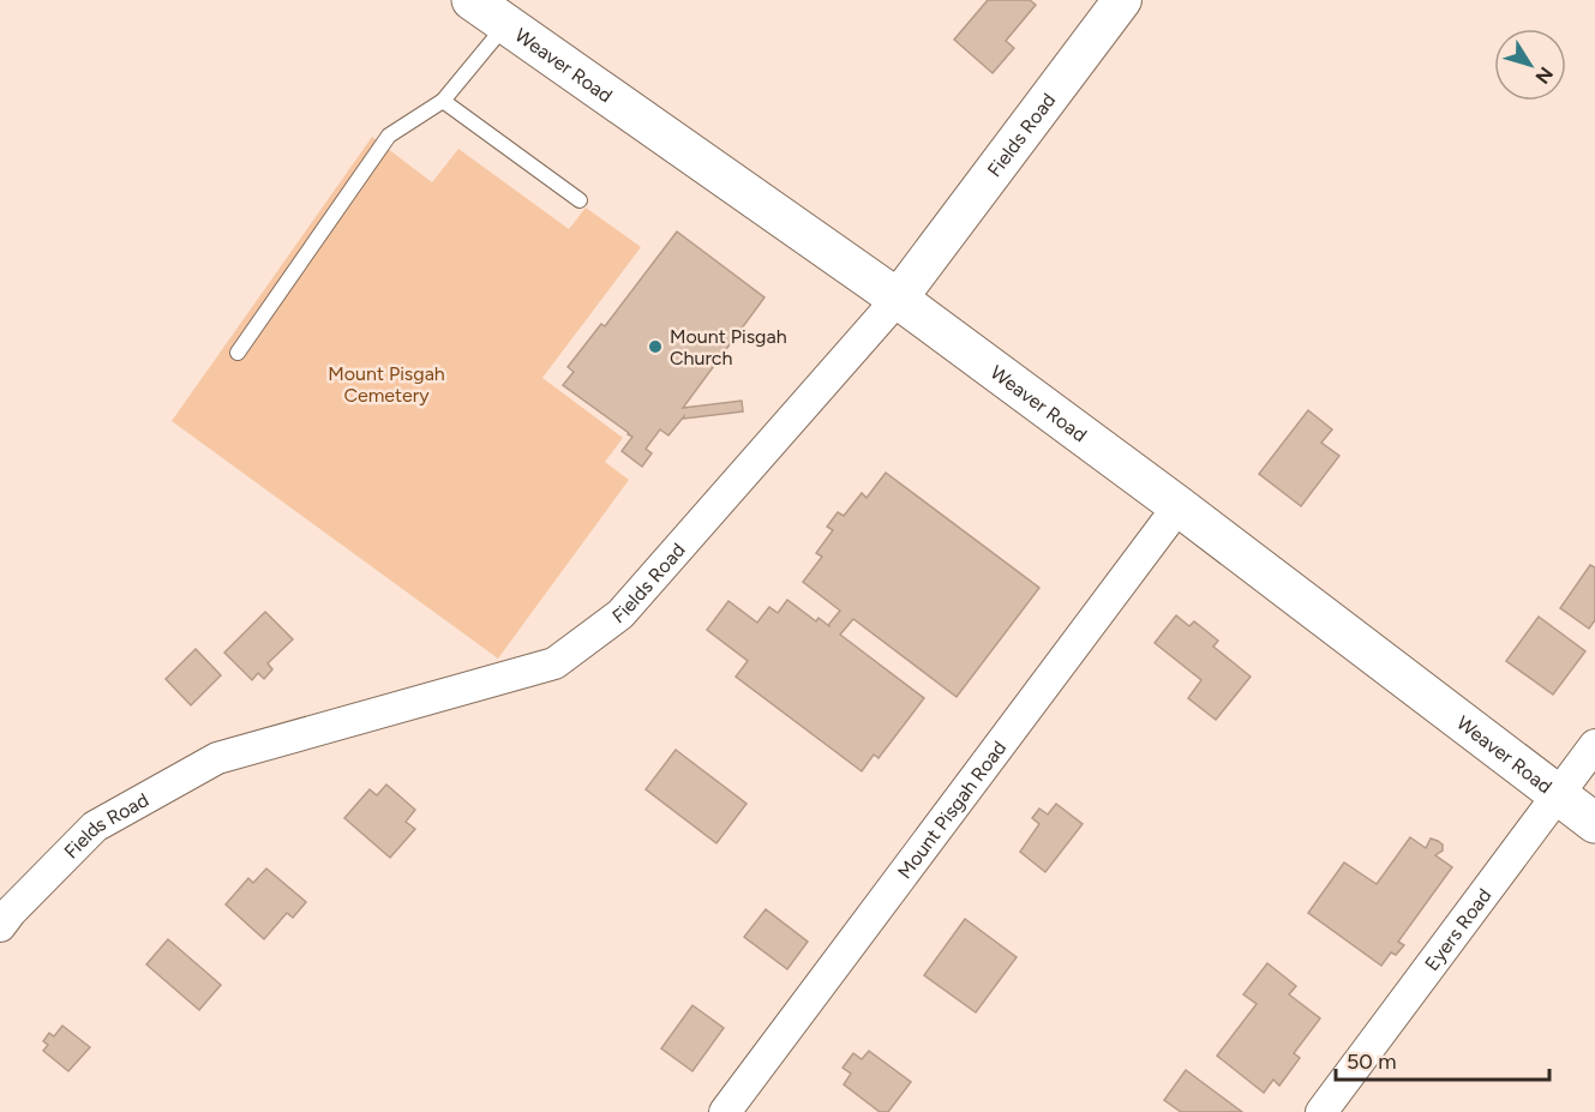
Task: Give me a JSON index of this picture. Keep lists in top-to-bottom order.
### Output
{
  "streets": {
    "main road": ["Weaver Road"],
    "street": ["Fields Road", "Mount Pisgah Road", "Eyers Road"]
  },
  "crossings": [
    ["Weaver Road", "Fields Road"],
    ["Weaver Road", "Mount Pisgah Road"],
    ["Weaver Road", "Eyers Road"]
  ],
  "parks": ["Mount Pisgah Cemetery"],
  "places": ["Mount Pisgah Church"],
  "scale_bar": "50 m",
  "north": "bottom right"
}
